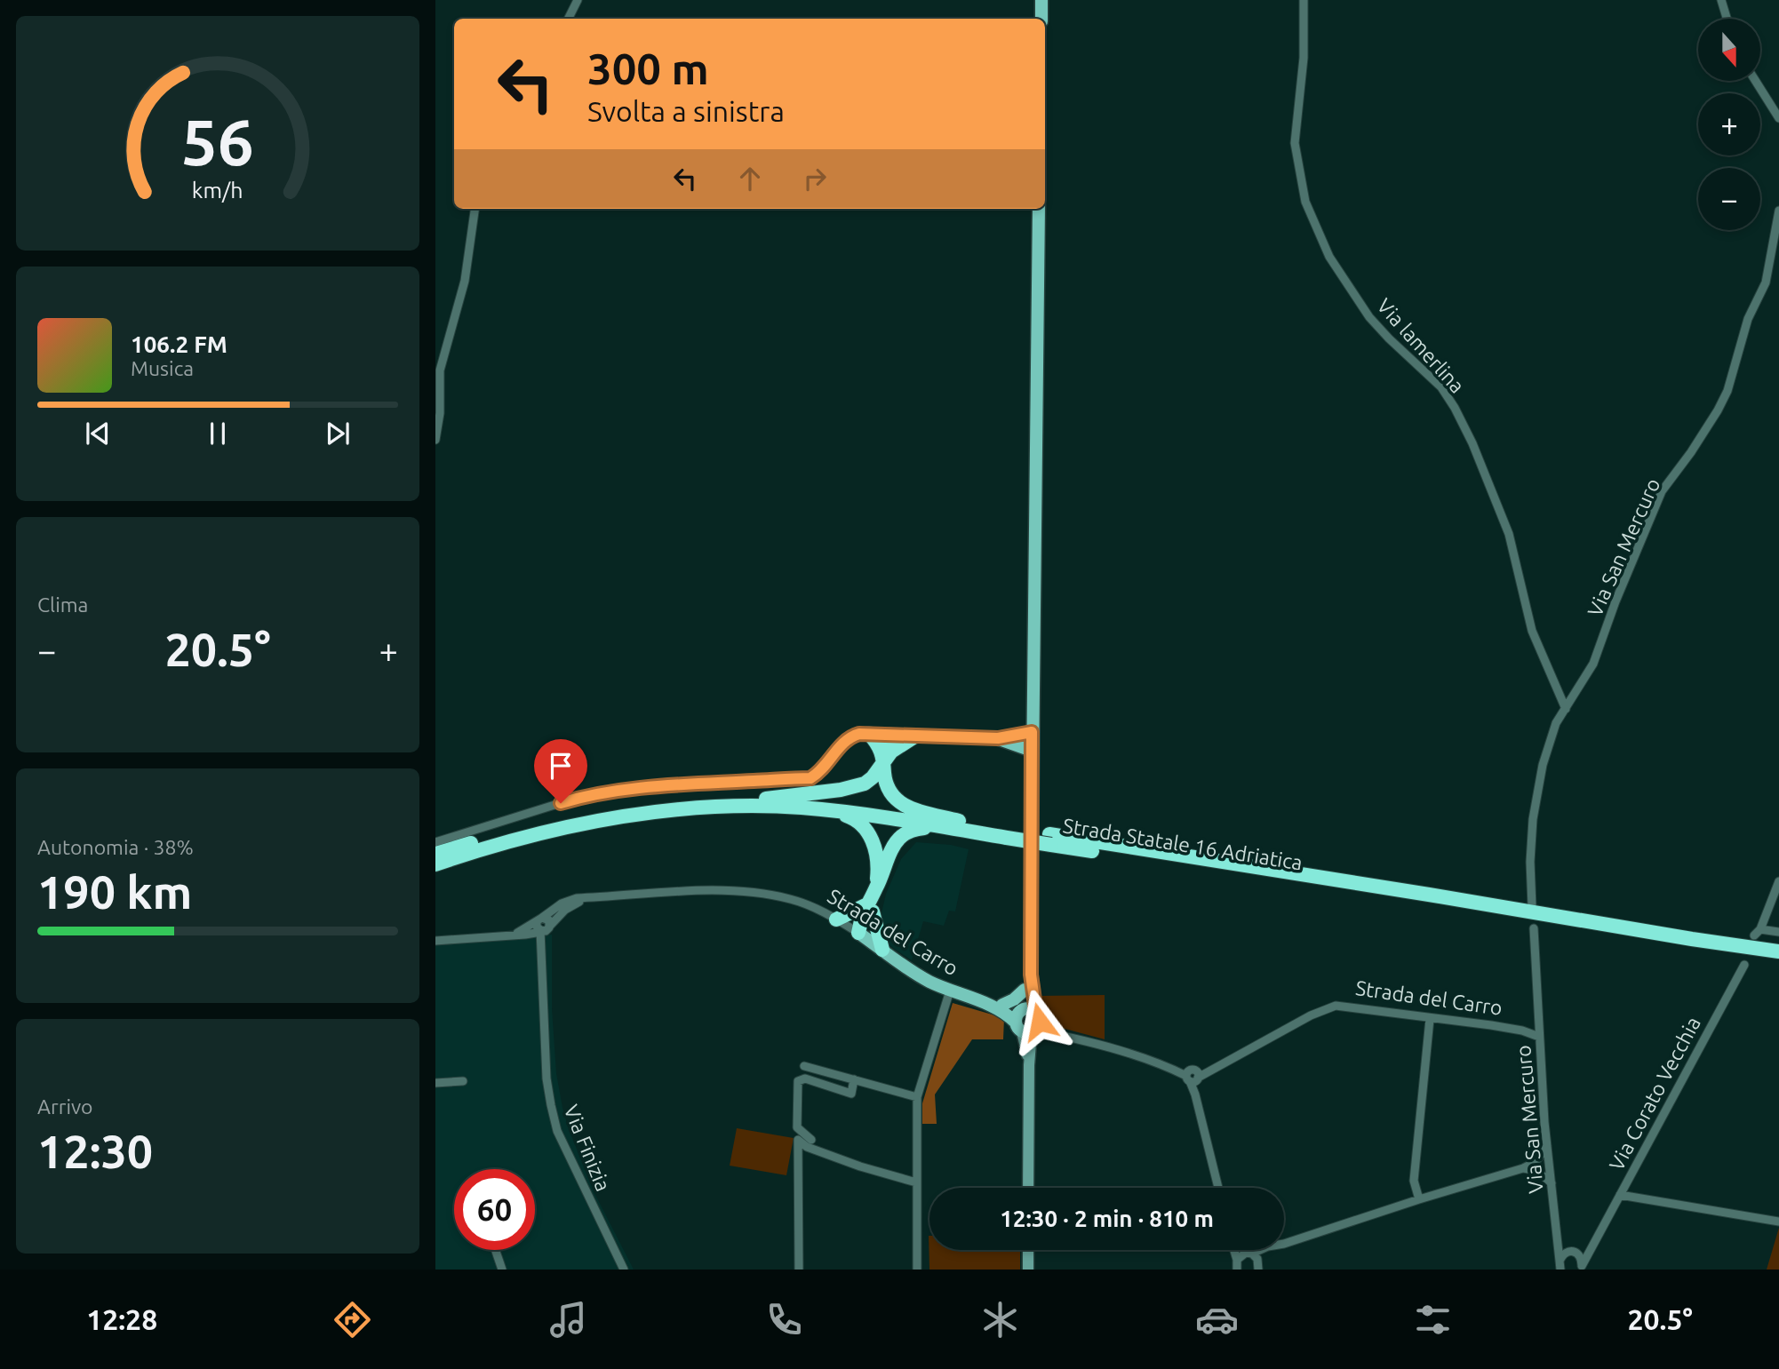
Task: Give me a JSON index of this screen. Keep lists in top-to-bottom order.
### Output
{
  "streets": {
    "highway": ["Strada Statale 16 Adriatica"],
    "main road": ["Strada del Carro"],
    "street": [
      "Via lamerlina",
      "Via San Mercuro",
      "Via Corato Vecchia",
      "Via Finizia"
    ]
  },
  "crossings": [
    ["Via lamerlina", "Via San Mercuro"],
    ["Via San Mercuro", "Strada del Carro"],
    ["Via San Mercuro", "Via Corato Vecchia"],
    ["Strada del Carro", "Via Finizia"]
  ],
  "north": "bottom",
  "page": {
    "map_buttons": ["+", "−"],
    "turn": ["300 m", "Svolta a sinistra"],
    "song": ["106.2 FM", "Musica"],
    "tile": [
      "Clima",
      ["Autonomia · 38%", "190 km"],
      ["Arrivo", "12:30"]
    ],
    "heat": ["−", "20.5°", "+"],
    "limit": "60",
    "trip": "12:30 · 2 min · 810 m",
    "tabs": ["12:28", "20.5°"],
    "gauge": ["56", "km/h"]
  }
}
